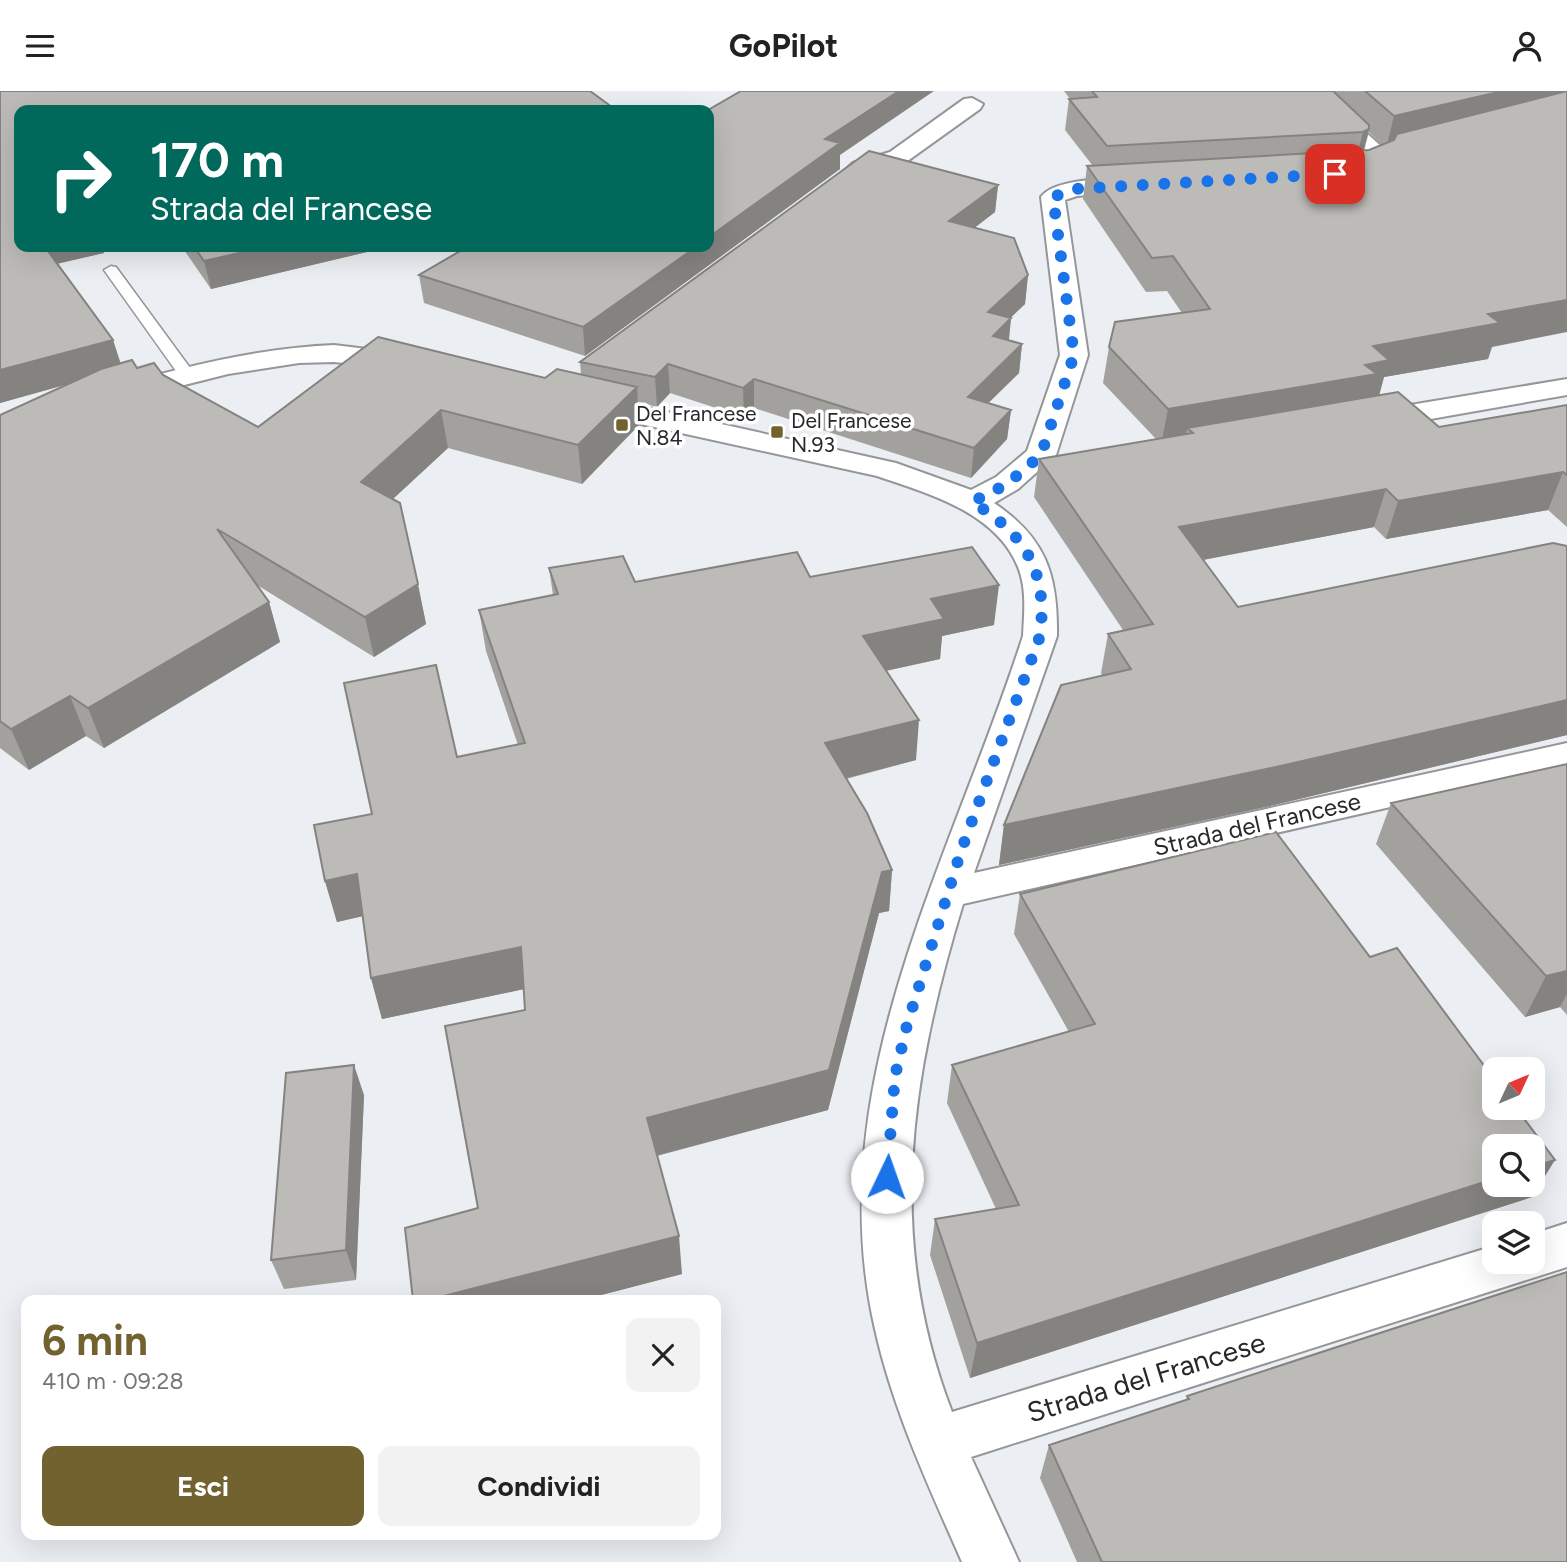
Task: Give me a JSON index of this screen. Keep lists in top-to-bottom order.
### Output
{
  "streets": {
    "street": ["Strada del Francese"]
  },
  "places": {
    "transit": ["Del Francese N.84", "Del Francese N.93"]
  },
  "north": "top right",
  "page": {
    "header": "GoPilot",
    "turn": ["170 m", "Strada del Francese"],
    "heading": ["6 min", "410 m · 09:28"],
    "buttons": ["Esci", "Condividi"]
  }
}
